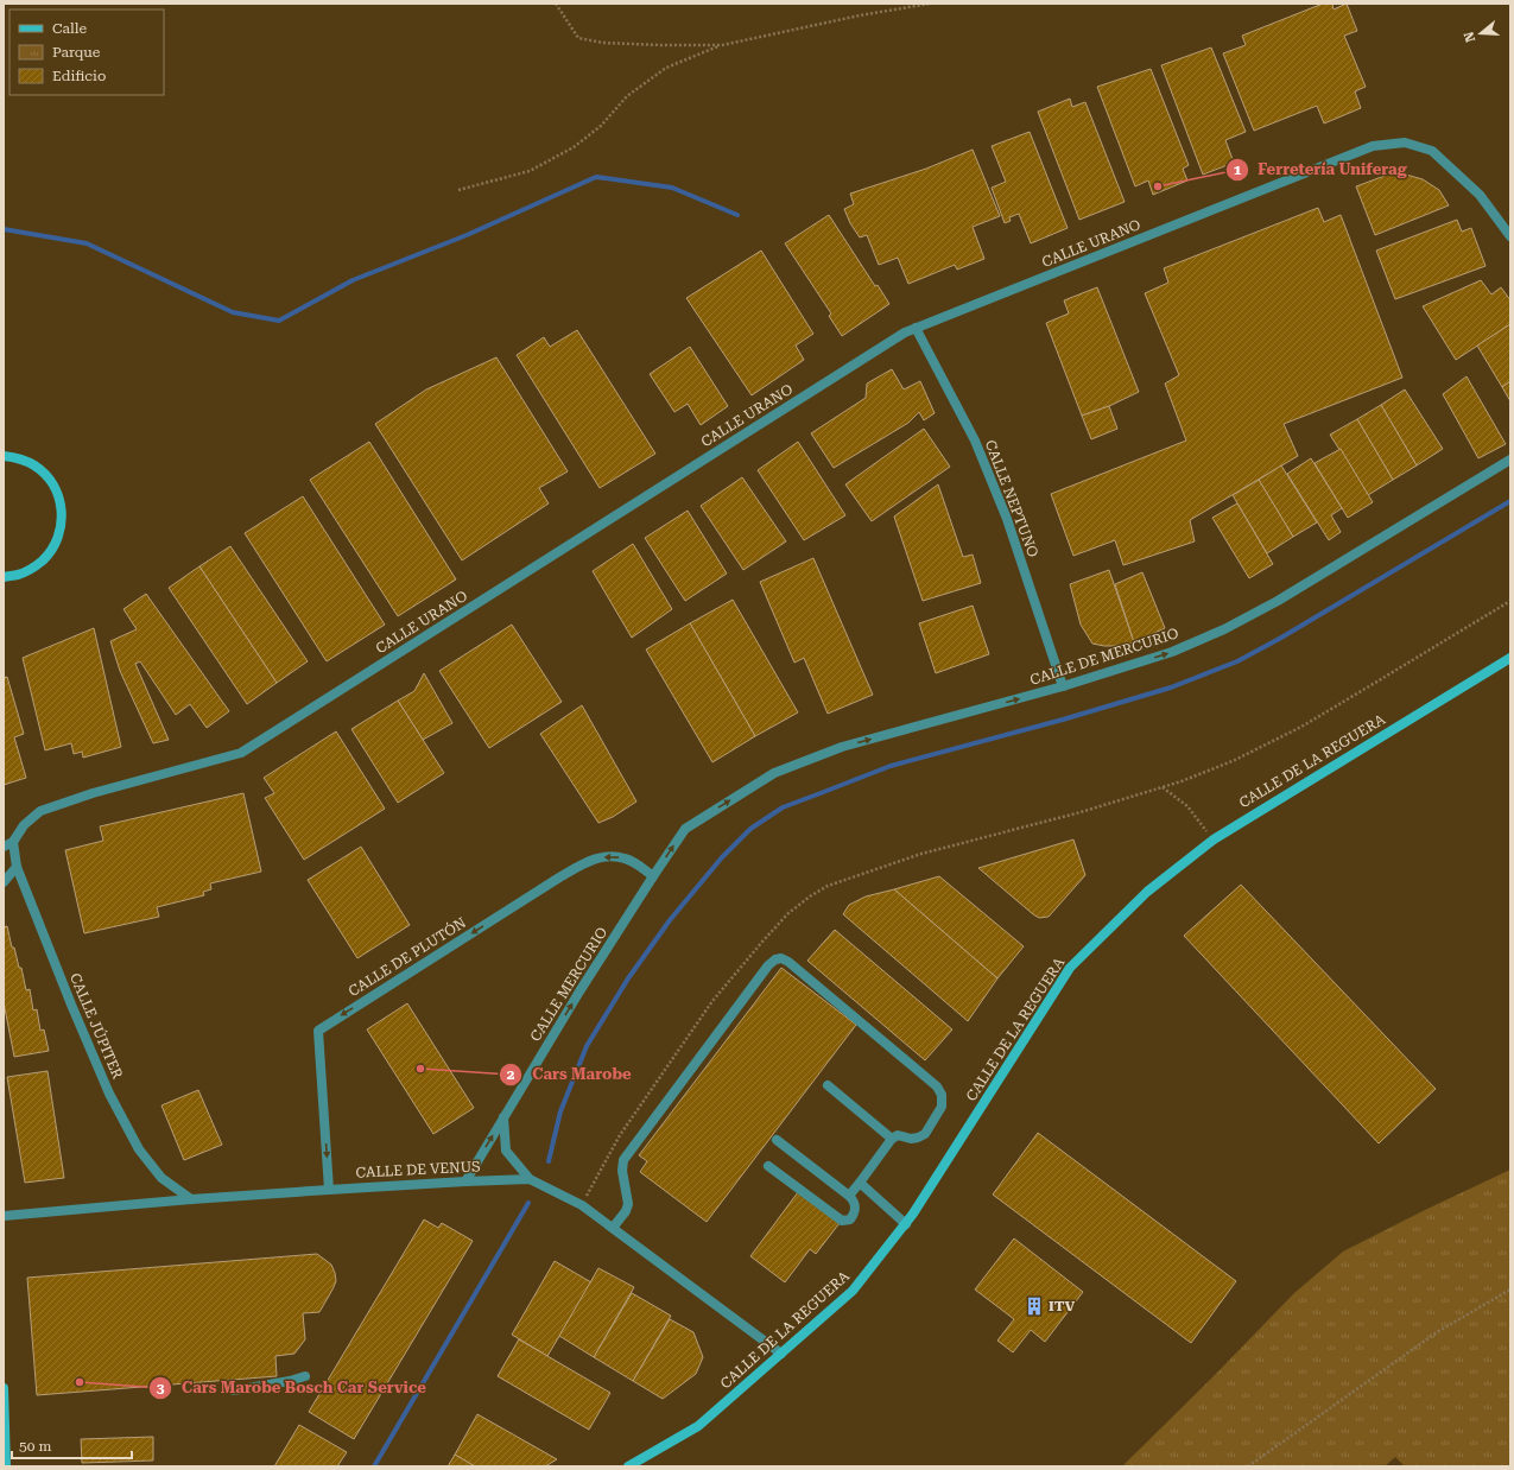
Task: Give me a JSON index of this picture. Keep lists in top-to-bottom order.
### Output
{
  "streets": {
    "street": [
      "CALLE URANO",
      "CALLE NEPTUNO",
      "CALLE DE MERCURIO",
      "CALLE DE LA REGUERA",
      "CALLE DE PLUTÓN",
      "CALLE MERCURIO",
      "CALLE JÚPITER",
      "CALLE DE VENUS"
    ]
  },
  "crossings": [
    ["CALLE URANO", "CALLE NEPTUNO"],
    ["CALLE URANO", "CALLE JÚPITER"],
    ["CALLE NEPTUNO", "CALLE DE MERCURIO"],
    ["CALLE DE MERCURIO", "CALLE MERCURIO"],
    ["CALLE DE LA REGUERA", "CALLE DE VENUS"],
    ["CALLE DE PLUTÓN", "CALLE MERCURIO"],
    ["CALLE DE PLUTÓN", "CALLE DE VENUS"],
    ["CALLE MERCURIO", "CALLE DE VENUS"],
    ["CALLE JÚPITER", "CALLE DE VENUS"]
  ],
  "one_way": ["CALLE DE MERCURIO", "CALLE DE PLUTÓN", "CALLE MERCURIO"],
  "places": {
    "other": ["Ferretería Uniferag", "Cars Marobe", "Cars Marobe Bosch Car Service"],
    "building": ["ITV"]
  },
  "legend": ["Calle", "Parque", "Edificio"],
  "scale_bar": "50 m",
  "north": "left"
}
